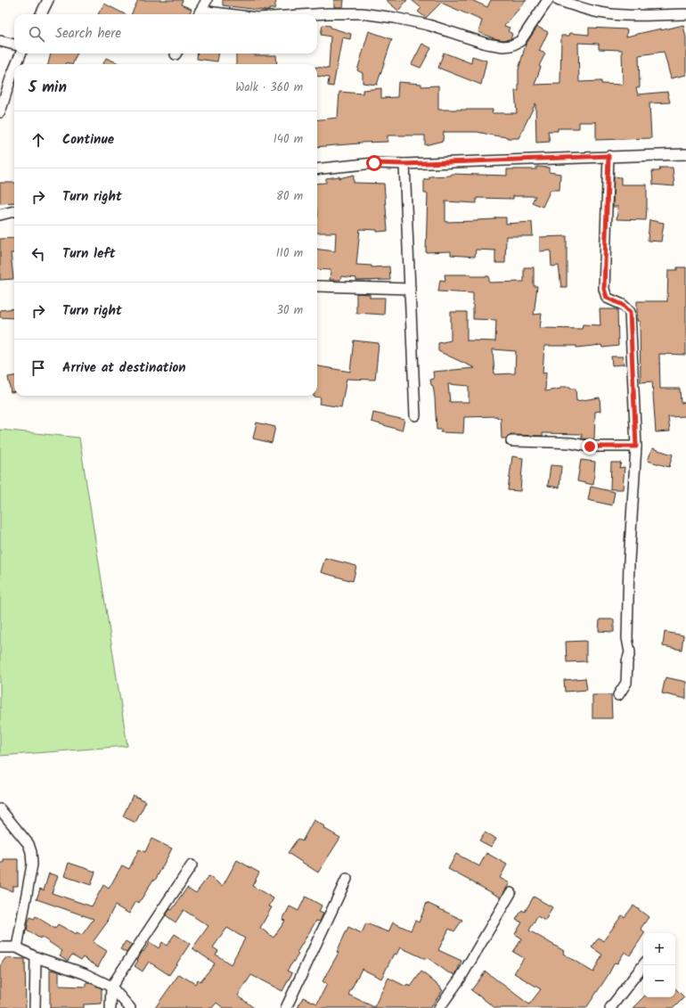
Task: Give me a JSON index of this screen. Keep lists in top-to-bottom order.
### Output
{
  "page": {
    "search": "Search here",
    "heading": ["5 min", "Walk · 360 m"],
    "list": [
      ["Continue", "140 m"],
      ["Turn right", "80 m"],
      ["Turn left", "110 m"],
      ["Turn right", "30 m"],
      "Arrive at destination"
    ],
    "map_buttons": ["+", "−"]
  }
}
